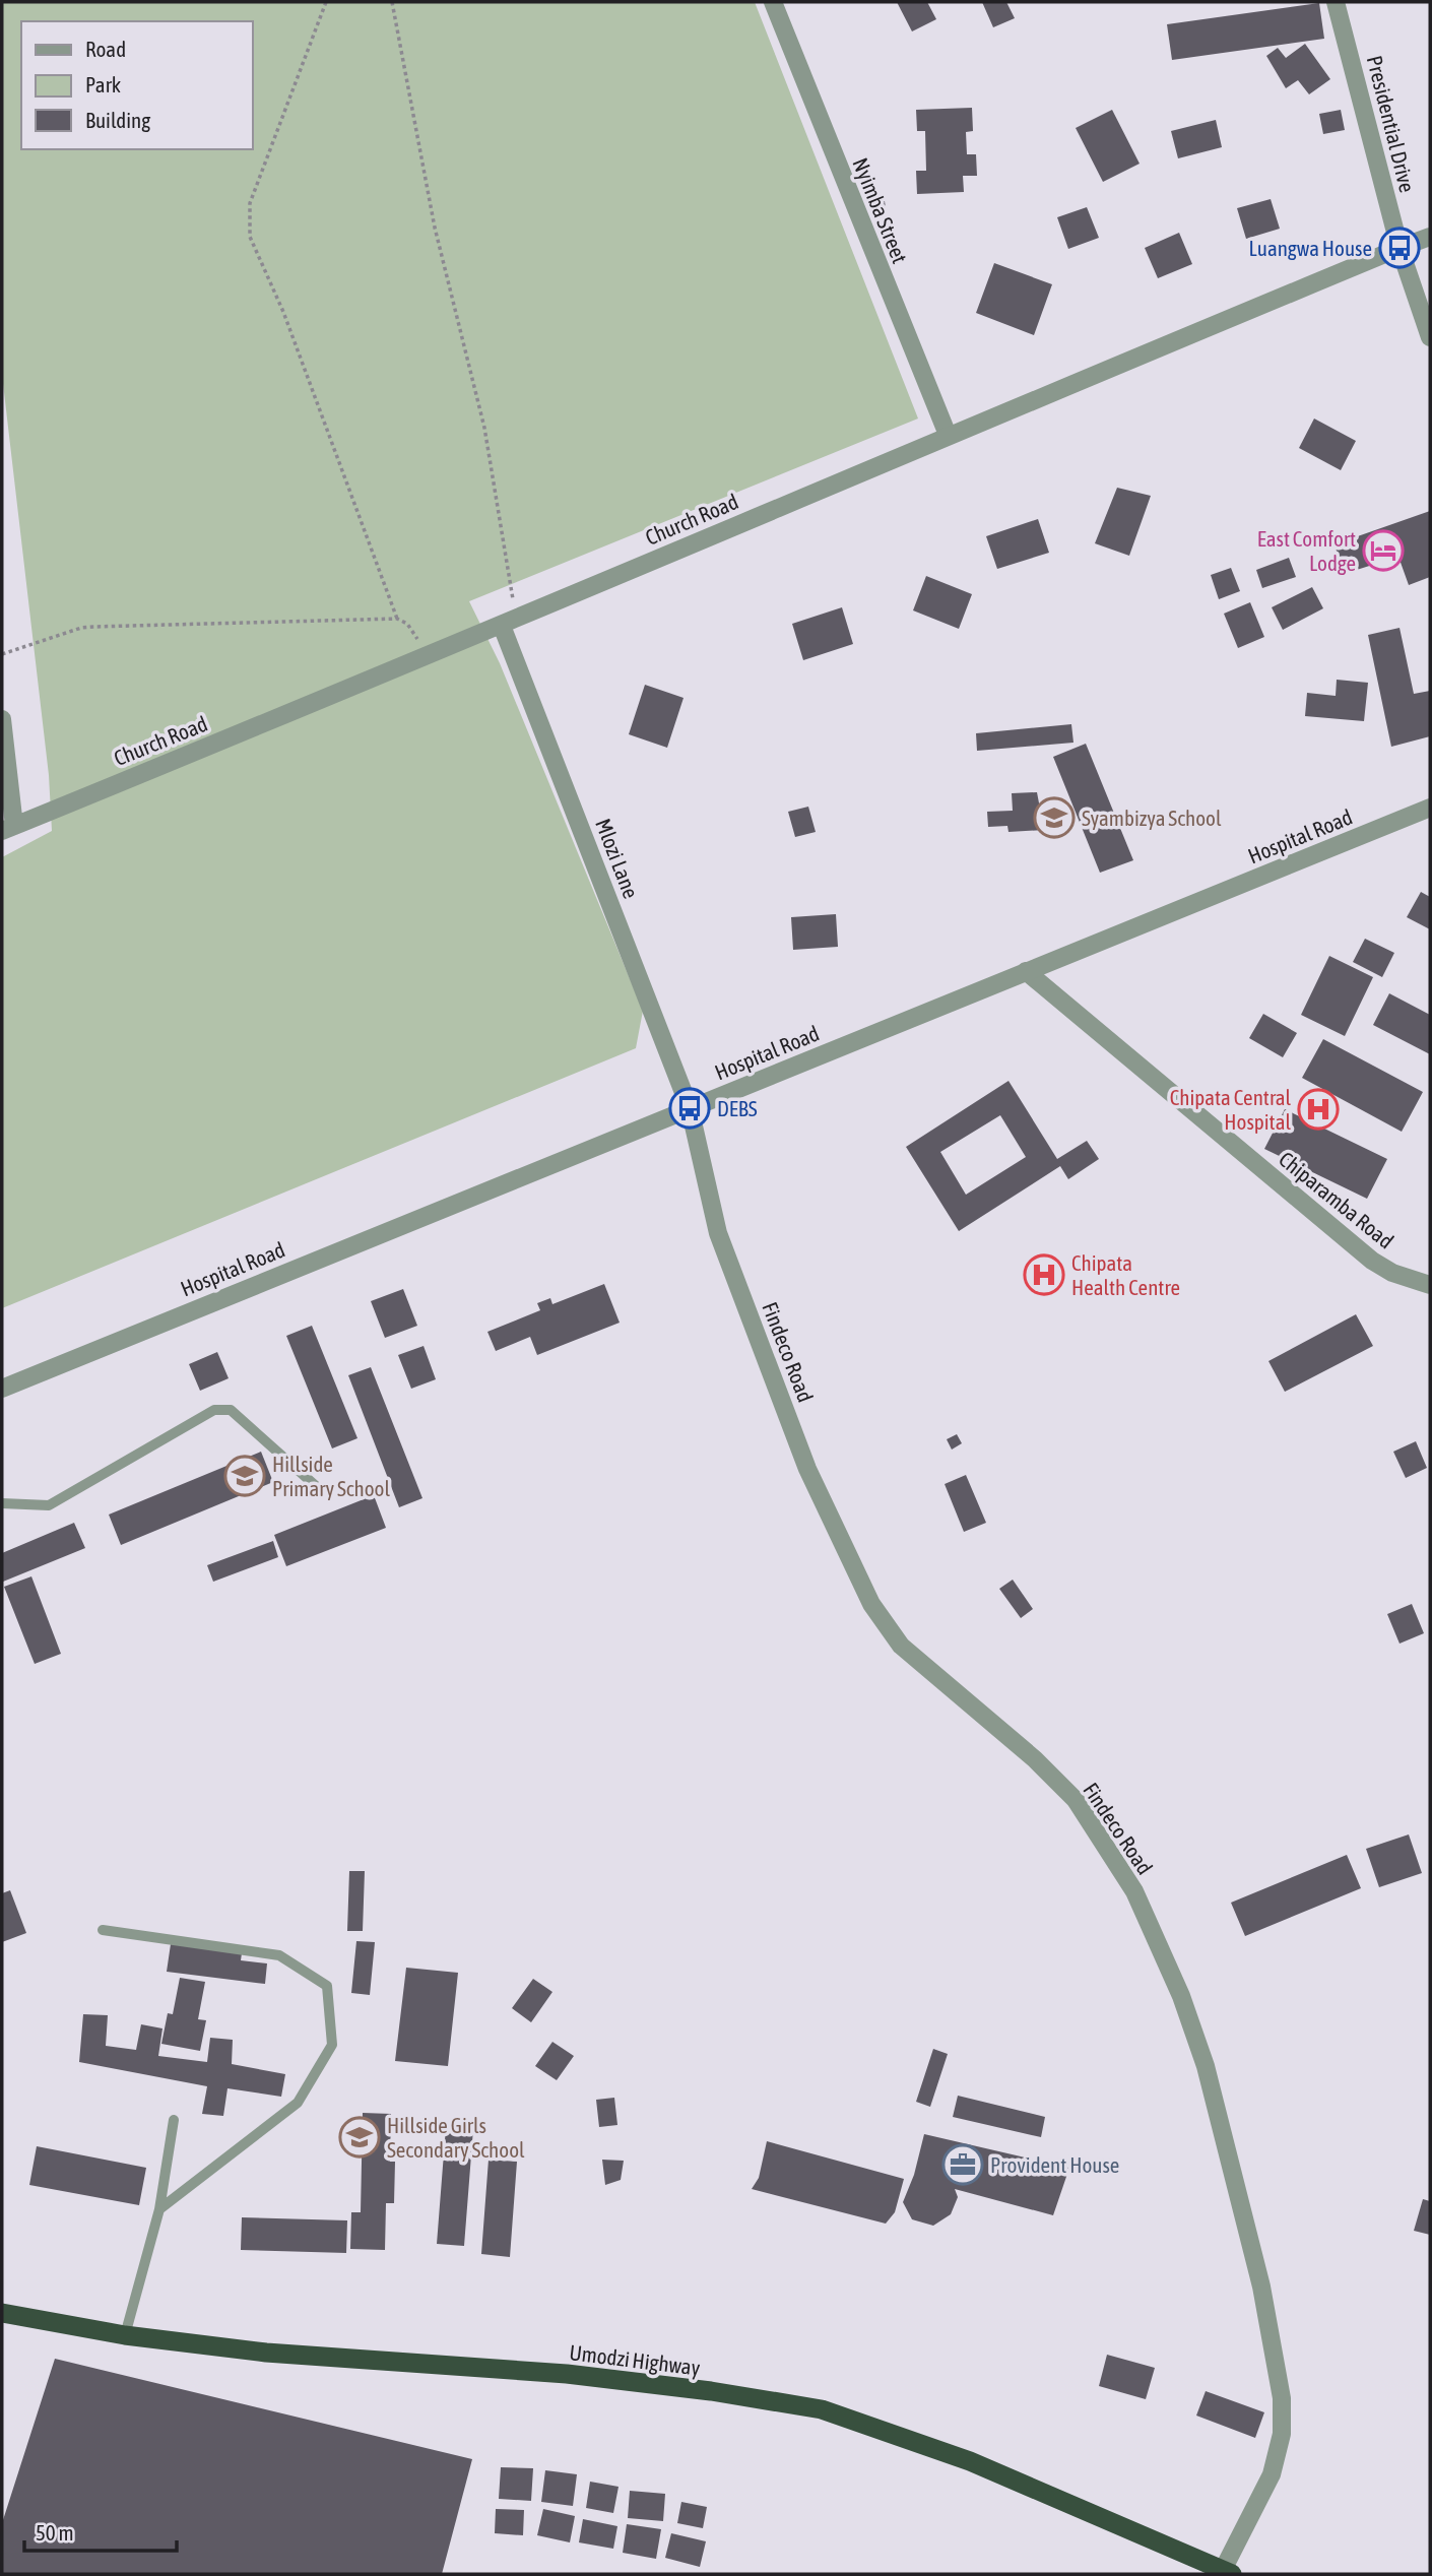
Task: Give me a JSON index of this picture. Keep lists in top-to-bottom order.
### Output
{
  "streets": {
    "highway": ["Umodzi Highway"],
    "street": [
      "Presidential Drive",
      "Nyimba Street",
      "Church Road",
      "Hospital Road",
      "Mlozi Lane",
      "Chiparamba Road",
      "Findeco Road"
    ]
  },
  "crossings": [
    ["Presidential Drive", "Church Road"],
    ["Nyimba Street", "Church Road"],
    ["Church Road", "Mlozi Lane"],
    ["Hospital Road", "Mlozi Lane"],
    ["Hospital Road", "Chiparamba Road"],
    ["Hospital Road", "Findeco Road"],
    ["Mlozi Lane", "Findeco Road"],
    ["Findeco Road", "Umodzi Highway"]
  ],
  "places": {
    "bus stop": ["Luangwa House", "DEBS"],
    "hotel": ["East Comfort Lodge"],
    "school or university": ["Syambizya School", "Hillside Primary School", "Hillside Girls Secondary School"],
    "hospital": ["Chipata Central Hospital", "Chipata Health Centre"],
    "office": ["Provident House"]
  },
  "legend": ["Road", "Park", "Building"],
  "scale_bar": "50 m"
}
